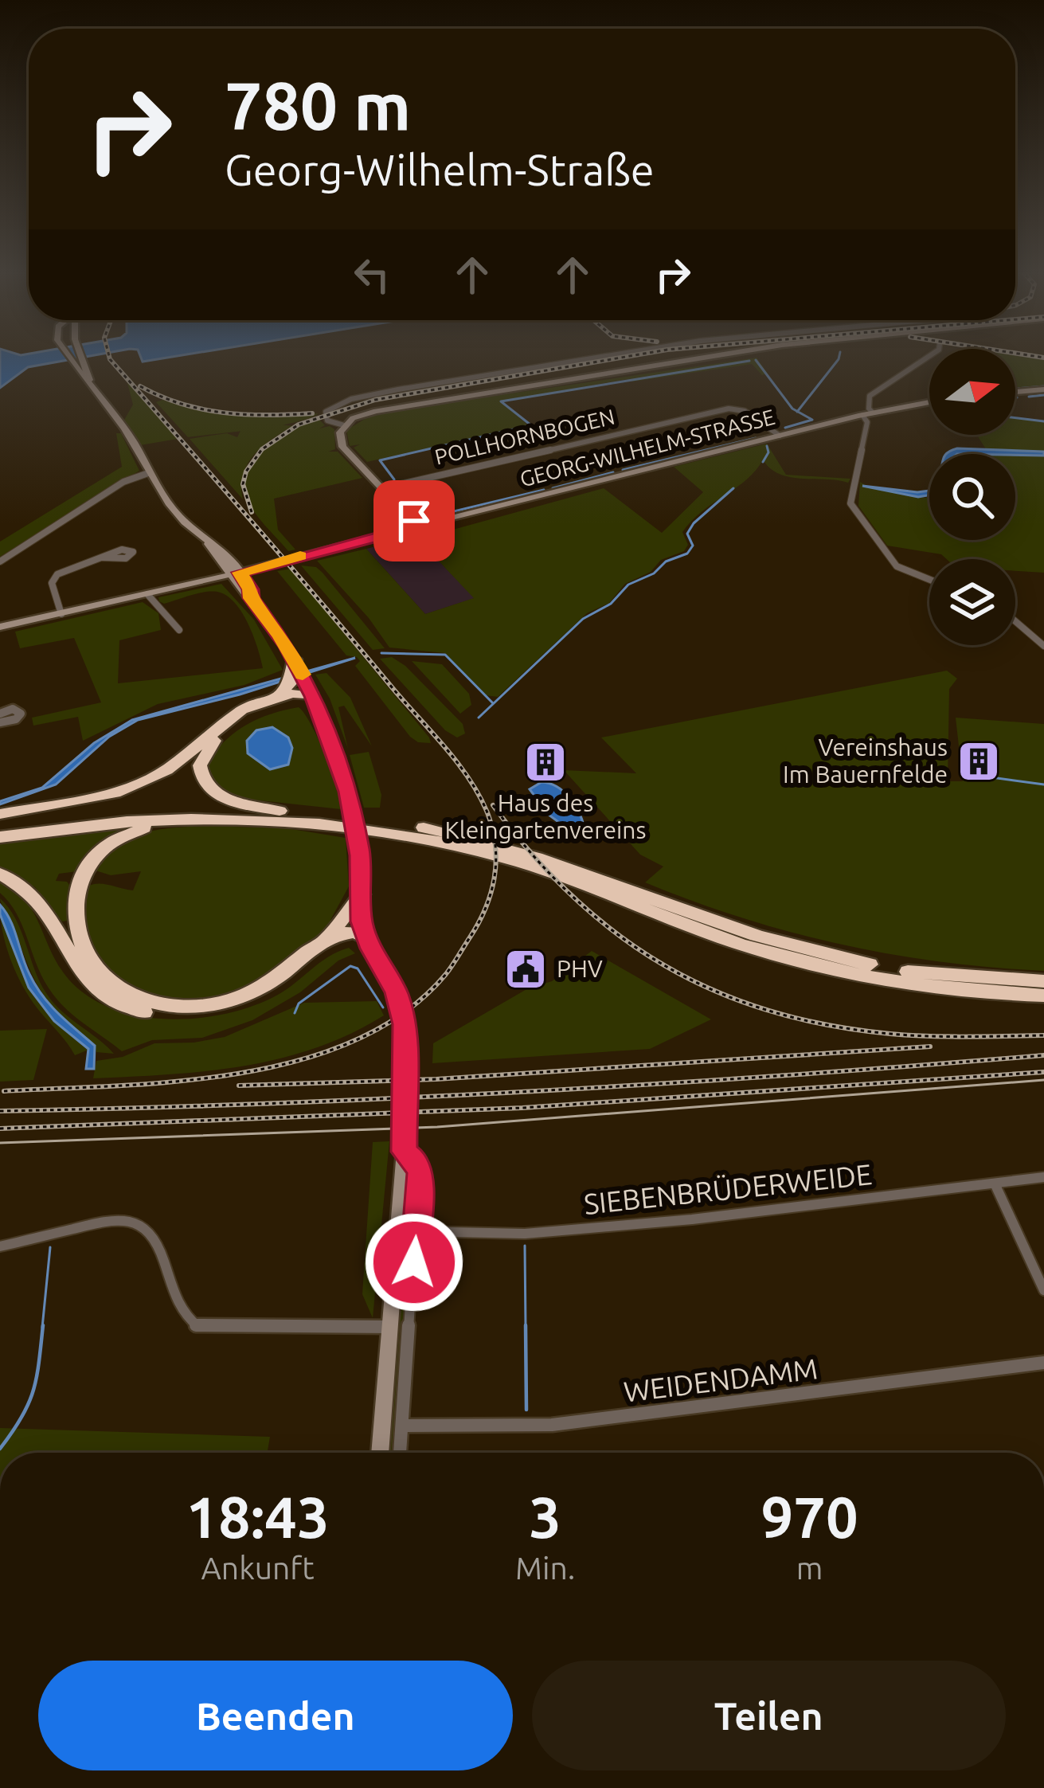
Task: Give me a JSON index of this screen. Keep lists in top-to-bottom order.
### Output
{
  "streets": {
    "main road": ["GEORG-WILHELM-STRASSE"],
    "street": ["POLLHORNBOGEN", "SIEBENBRÜDERWEIDE", "WEIDENDAMM"]
  },
  "crossings": [
    ["POLLHORNBOGEN", "GEORG-WILHELM-STRASSE"]
  ],
  "places": {
    "building": ["Vereinshaus Im Bauernfelde", "Haus des Kleingartenvereins"],
    "public building": ["PHV"]
  },
  "north": "right",
  "page": {
    "turn": ["780 m", "Georg-Wilhelm-Straße"],
    "eta": [
      "18:43",
      "Ankunft",
      "3",
      "Min.",
      "970",
      "m"
    ],
    "buttons": ["Beenden", "Teilen"]
  }
}
